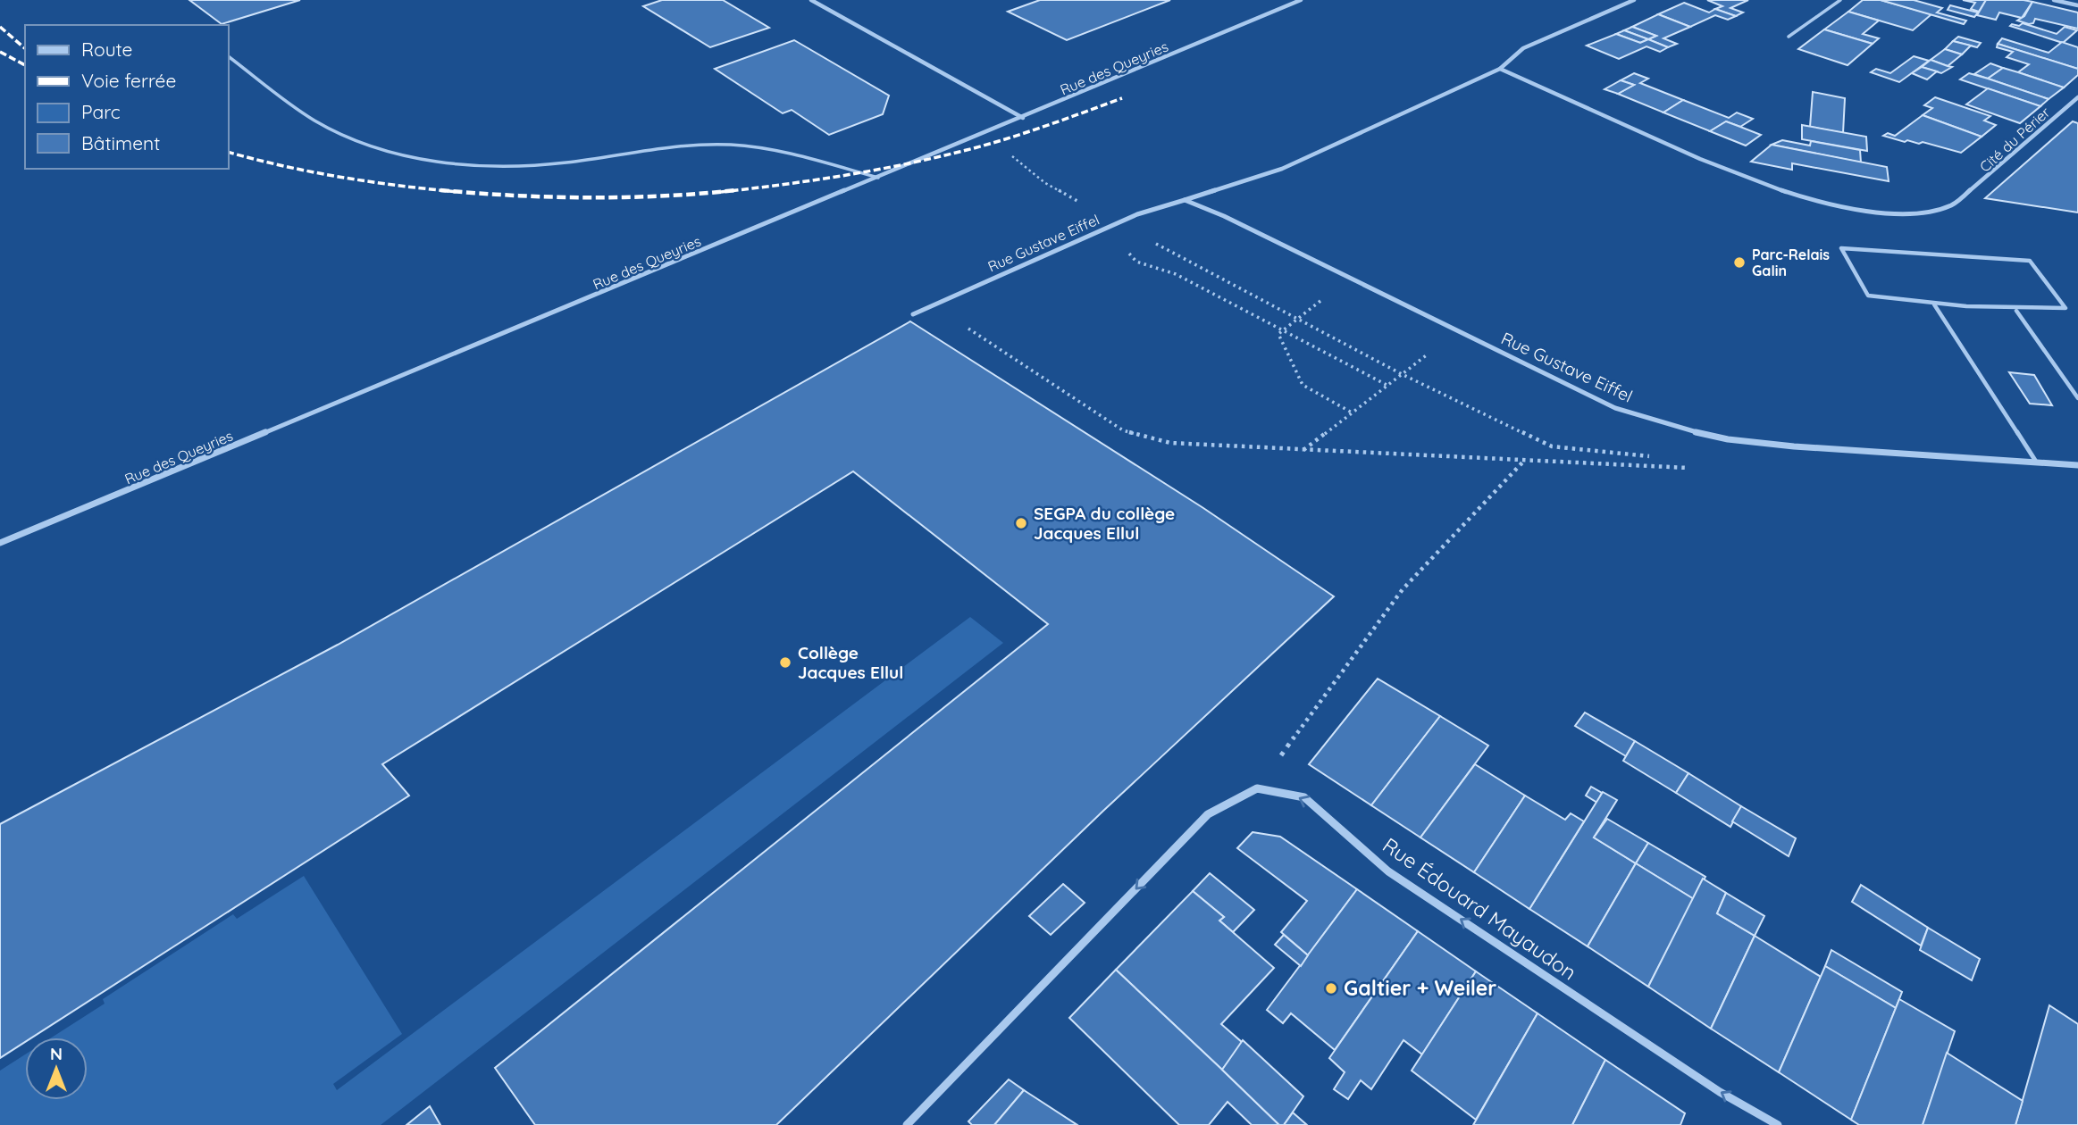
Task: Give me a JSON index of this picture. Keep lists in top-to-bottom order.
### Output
{
  "streets": {
    "street": [
      "Rue des Queyries",
      "Cité du Périer",
      "Rue Gustave Eiffel",
      "Rue Édouard Mayaudon"
    ]
  },
  "crossings": [
    ["Cité du Périer", "Rue Gustave Eiffel"]
  ],
  "one_way": ["Rue Édouard Mayaudon"],
  "places": [
    "Parc-Relais Galin",
    "SEGPA du collège Jacques Ellul",
    "Collège Jacques Ellul",
    "Galtier + Weiler"
  ],
  "legend": [
    "Route",
    "Voie ferrée",
    "Parc",
    "Bâtiment"
  ],
  "north": "top"
}
